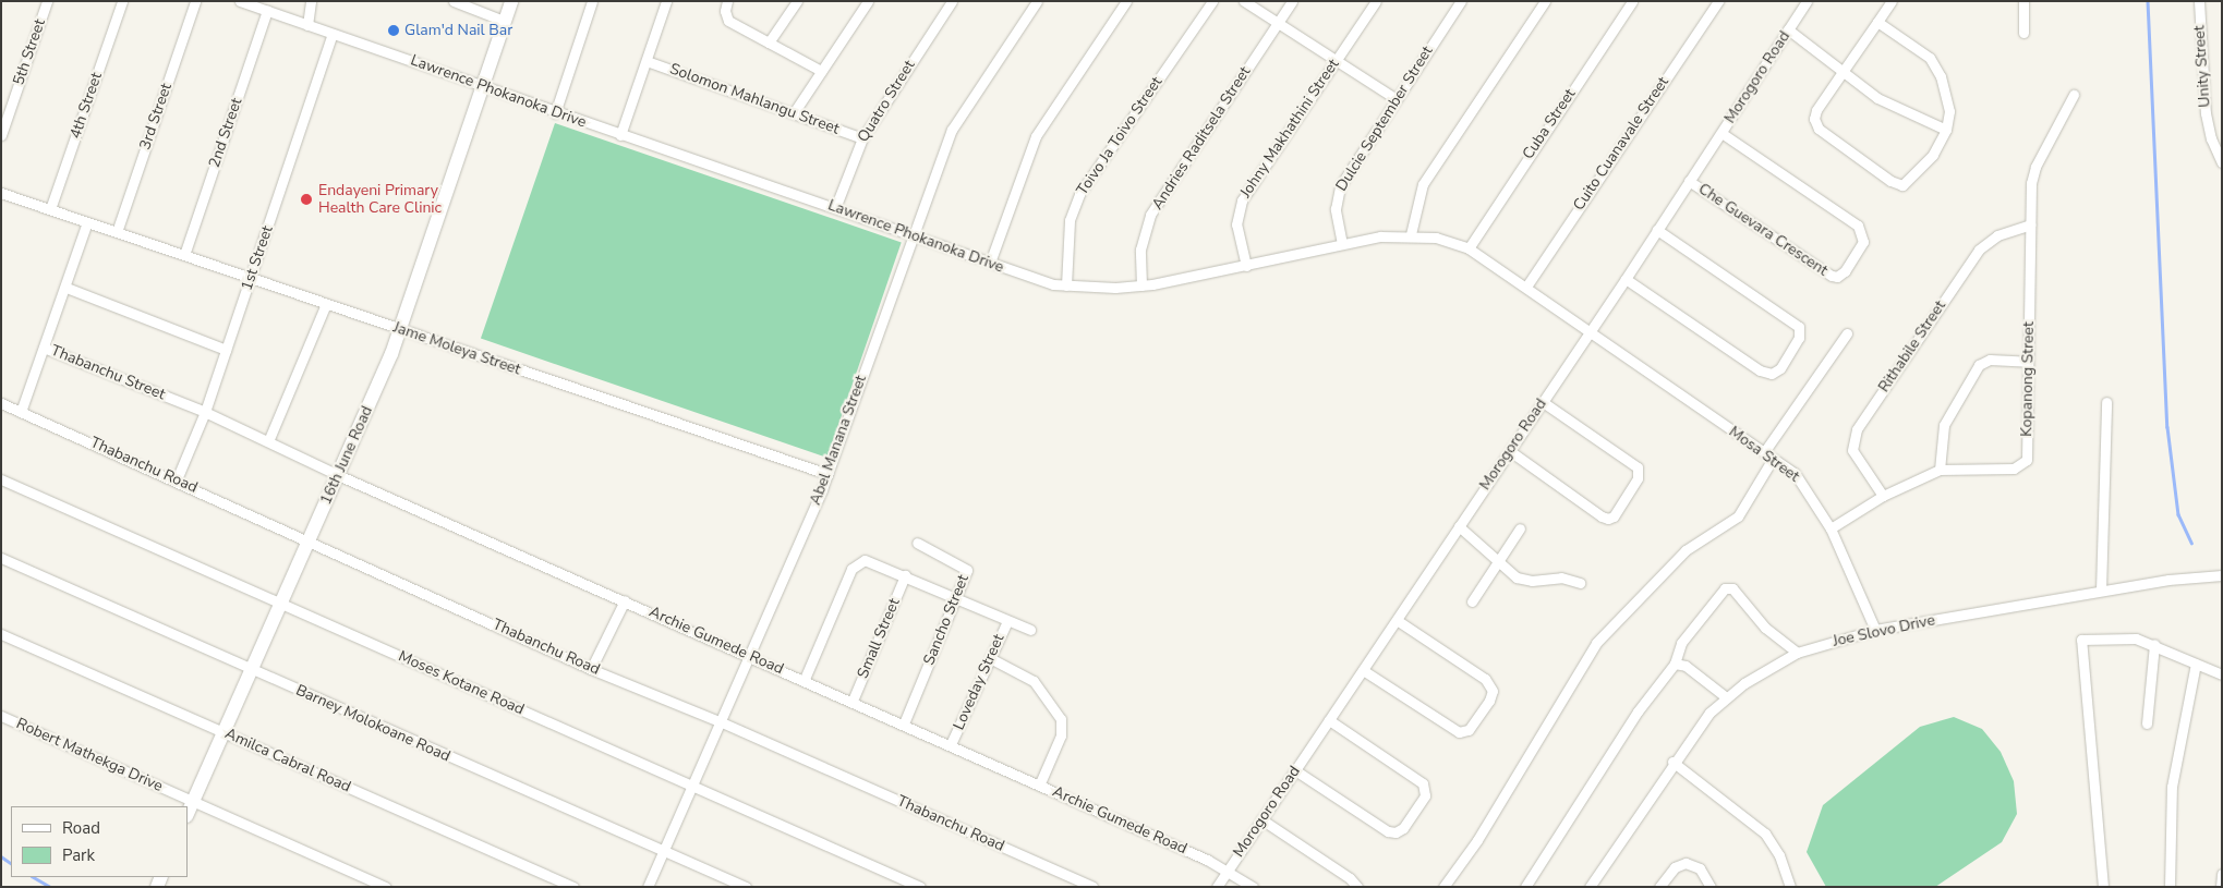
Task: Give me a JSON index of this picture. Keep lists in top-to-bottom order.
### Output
{
  "streets": {
    "street": [
      "5th Street",
      "Unity Street",
      "Morogoro Road",
      "Lawrence Phokanoka Drive",
      "Solomon Mahlangu Street",
      "Quatro Street",
      "4th Street",
      "3rd Street",
      "Dulcie September Street",
      "Cuba Street",
      "Johny Makhathini Street",
      "2nd Street",
      "Toivo Ja Toivo Street",
      "Andries Raditsela Street",
      "Cuito Cuanavale Street",
      "Che Guevara Crescent",
      "1st Street",
      "Rithabile Street",
      "Jame Moleya Street",
      "Thabanchu Street",
      "Kopanong Street",
      "Abel Manana Street",
      "Mosa Street",
      "16th June Road",
      "Thabanchu Road",
      "Sancho Street",
      "Joe Slovo Drive",
      "Small Street",
      "Archie Gumede Road",
      "Loveday Street",
      "Moses Kotane Road",
      "Barney Molokoane Road",
      "Robert Mathekga Drive",
      "Amilca Cabral Road"
    ]
  },
  "crossings": [
    ["Morogoro Road", "Lawrence Phokanoka Drive"],
    ["Morogoro Road", "Che Guevara Crescent"],
    ["Morogoro Road", "Mosa Street"],
    ["Morogoro Road", "Archie Gumede Road"],
    ["Lawrence Phokanoka Drive", "Quatro Street"],
    ["Lawrence Phokanoka Drive", "Dulcie September Street"],
    ["Lawrence Phokanoka Drive", "Cuba Street"],
    ["Lawrence Phokanoka Drive", "Johny Makhathini Street"],
    ["Lawrence Phokanoka Drive", "2nd Street"],
    ["Lawrence Phokanoka Drive", "Toivo Ja Toivo Street"],
    ["Lawrence Phokanoka Drive", "Andries Raditsela Street"],
    ["Lawrence Phokanoka Drive", "Cuito Cuanavale Street"],
    ["Lawrence Phokanoka Drive", "1st Street"],
    ["Lawrence Phokanoka Drive", "Abel Manana Street"],
    ["Lawrence Phokanoka Drive", "Mosa Street"],
    ["Lawrence Phokanoka Drive", "16th June Road"],
    ["Solomon Mahlangu Street", "Quatro Street"],
    ["4th Street", "Jame Moleya Street"],
    ["3rd Street", "Jame Moleya Street"],
    ["2nd Street", "Jame Moleya Street"],
    ["1st Street", "Jame Moleya Street"],
    ["1st Street", "Thabanchu Street"],
    ["1st Street", "Thabanchu Road"],
    ["1st Street", "Archie Gumede Road"],
    ["Rithabile Street", "Kopanong Street"],
    ["Jame Moleya Street", "Abel Manana Street"],
    ["Jame Moleya Street", "16th June Road"],
    ["Thabanchu Street", "Thabanchu Road"],
    ["Thabanchu Street", "Archie Gumede Road"],
    ["Kopanong Street", "Mosa Street"],
    ["Abel Manana Street", "Thabanchu Road"],
    ["Abel Manana Street", "Archie Gumede Road"],
    ["Abel Manana Street", "Moses Kotane Road"],
    ["Abel Manana Street", "Barney Molokoane Road"],
    ["Mosa Street", "Joe Slovo Drive"],
    ["16th June Road", "Thabanchu Road"],
    ["16th June Road", "Archie Gumede Road"],
    ["16th June Road", "Moses Kotane Road"],
    ["16th June Road", "Barney Molokoane Road"],
    ["16th June Road", "Robert Mathekga Drive"],
    ["16th June Road", "Amilca Cabral Road"],
    ["Sancho Street", "Archie Gumede Road"],
    ["Small Street", "Archie Gumede Road"],
    ["Archie Gumede Road", "Loveday Street"]
  ],
  "places": ["Glam'd Nail Bar", "Endayeni Primary Health Care Clinic"],
  "legend": ["Road", "Park"]
}
